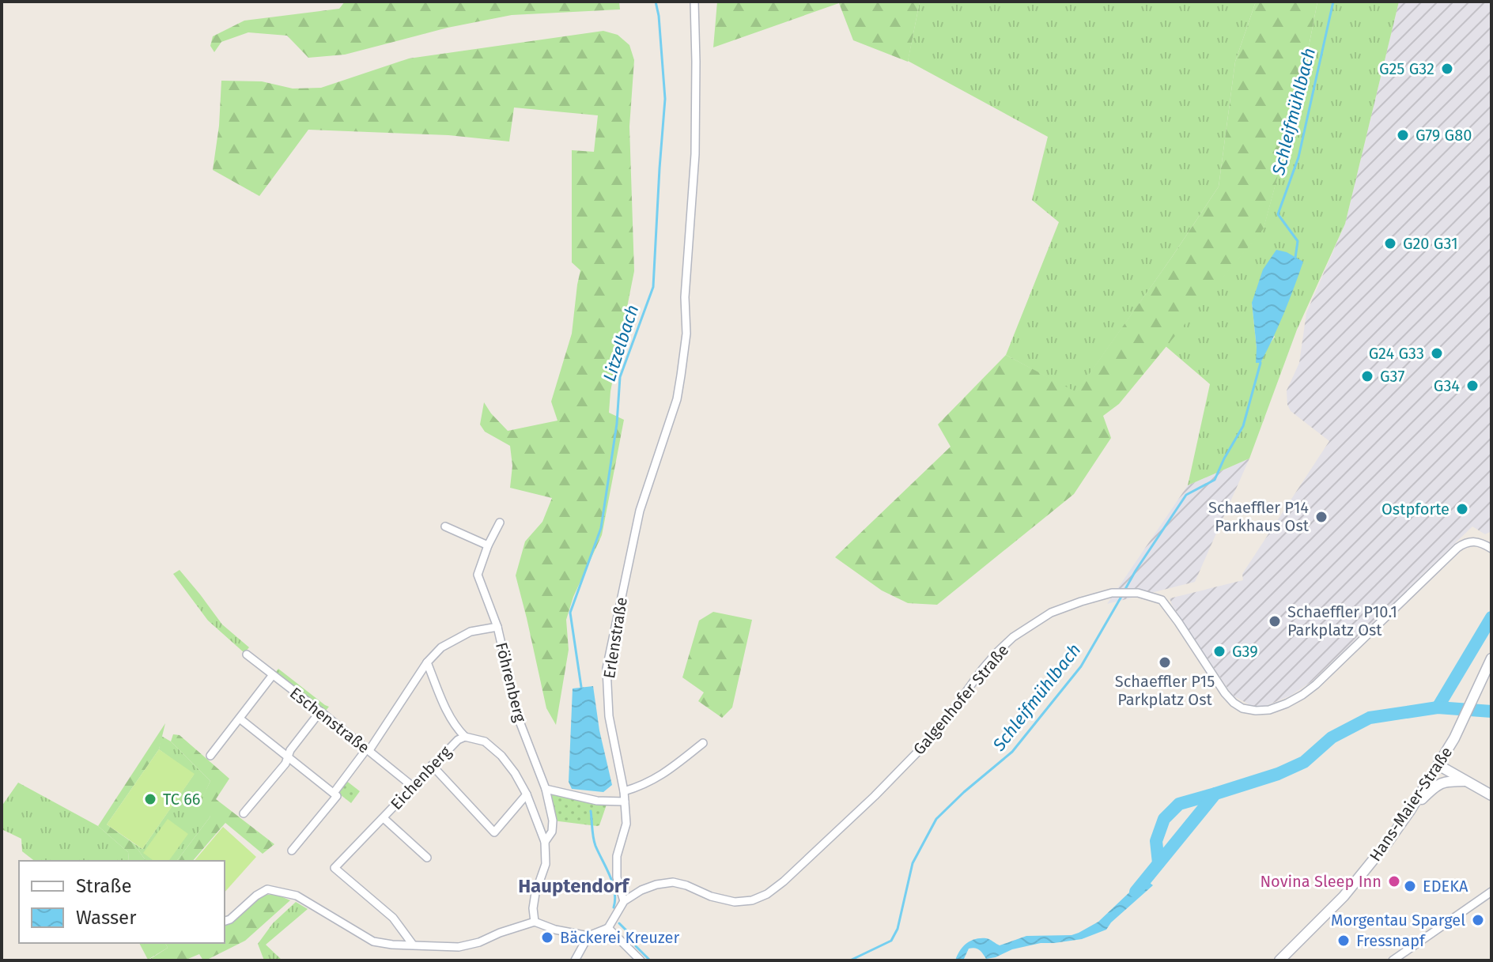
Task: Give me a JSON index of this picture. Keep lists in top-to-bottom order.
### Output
{
  "streets": {
    "street": [
      "Erlenstraße",
      "Föhrenberg",
      "Galgenhofer Straße",
      "Eschenstraße",
      "Eichenberg",
      "Hans-Maier-Straße"
    ]
  },
  "crossings": [
    ["Erlenstraße", "Galgenhofer Straße"],
    ["Föhrenberg", "Eichenberg"],
    ["Eschenstraße", "Eichenberg"]
  ],
  "districts": ["Hauptendorf"],
  "water": ["Schleifmühlbach", "Litzelbach"],
  "places": [
    "G25 G32",
    "G79 G80",
    "G20 G31",
    "G24 G33",
    "G37",
    "G34",
    "Ostpforte",
    "Schaeffler P14 Parkhaus Ost",
    "Schaeffler P10.1 Parkplatz Ost",
    "G39",
    "Schaeffler P15 Parkplatz Ost",
    "TC 66",
    "Novina Sleep Inn",
    "EDEKA",
    "Morgentau Spargel",
    "Bäckerei Kreuzer",
    "Fressnapf"
  ],
  "legend": ["Straße", "Wasser"]
}
